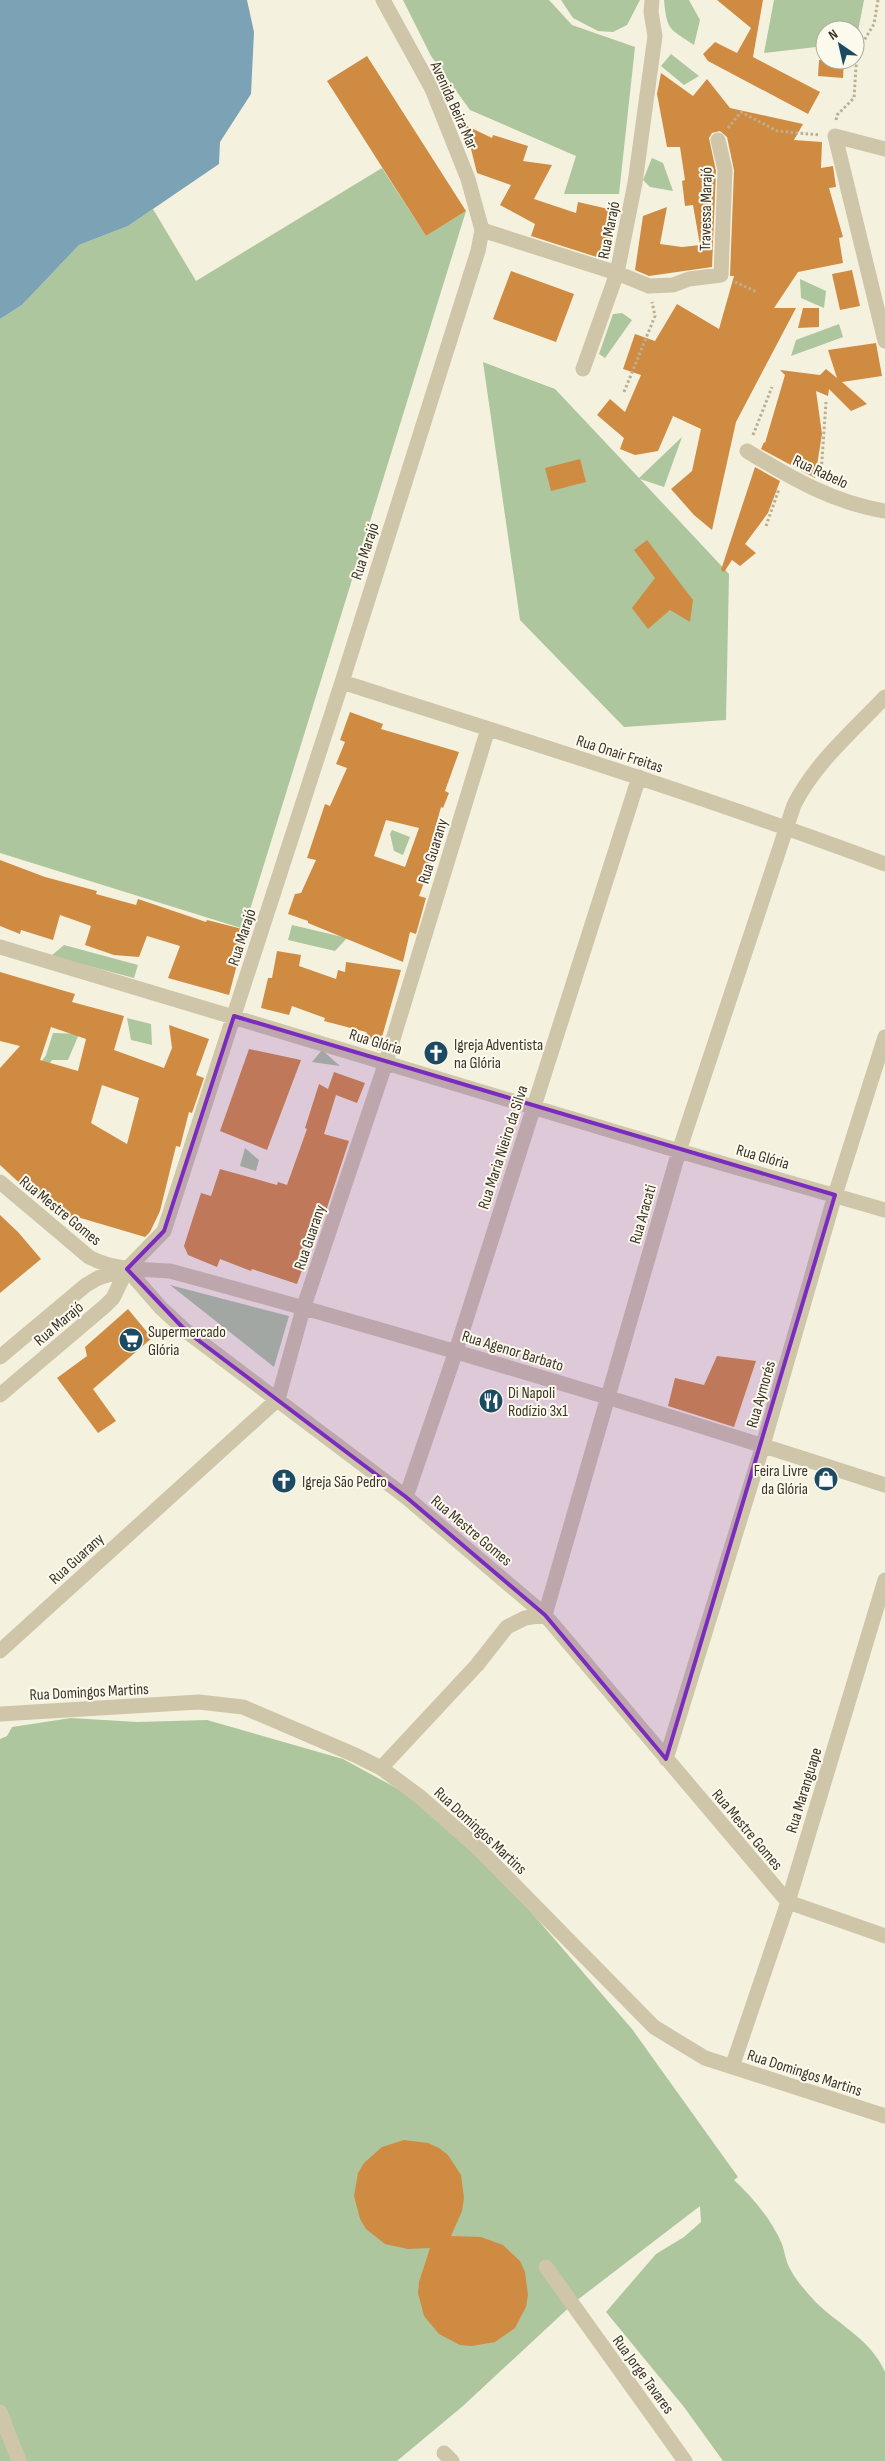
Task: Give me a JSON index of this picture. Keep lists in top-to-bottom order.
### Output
{
  "streets": {
    "street": [
      "Avenida Beira Mar",
      "Travessa Marajó",
      "Rua Marajó",
      "Rua Rabelo",
      "Rua Onair Freitas",
      "Rua Guarany",
      "Rua Glória",
      "Rua Maria Nieiro da Silva",
      "Rua Mestre Gomes",
      "Rua Aracati",
      "Rua Agenor Barbato",
      "Rua Aymorés",
      "Rua Domingos Martins",
      "Rua Maranguape",
      "Rua Jorge Tavares"
    ]
  },
  "crossings": [
    ["Avenida Beira Mar", "Rua Marajó"],
    ["Rua Marajó", "Rua Onair Freitas"],
    ["Rua Marajó", "Rua Glória"],
    ["Rua Marajó", "Rua Mestre Gomes"],
    ["Rua Marajó", "Rua Agenor Barbato"],
    ["Rua Onair Freitas", "Rua Guarany"],
    ["Rua Onair Freitas", "Rua Maria Nieiro da Silva"],
    ["Rua Onair Freitas", "Rua Aracati"],
    ["Rua Guarany", "Rua Glória"],
    ["Rua Guarany", "Rua Mestre Gomes"],
    ["Rua Guarany", "Rua Agenor Barbato"],
    ["Rua Glória", "Rua Maria Nieiro da Silva"],
    ["Rua Glória", "Rua Aracati"],
    ["Rua Glória", "Rua Aymorés"],
    ["Rua Maria Nieiro da Silva", "Rua Mestre Gomes"],
    ["Rua Maria Nieiro da Silva", "Rua Agenor Barbato"],
    ["Rua Mestre Gomes", "Rua Aracati"],
    ["Rua Mestre Gomes", "Rua Agenor Barbato"],
    ["Rua Mestre Gomes", "Rua Aymorés"],
    ["Rua Mestre Gomes", "Rua Maranguape"],
    ["Rua Aracati", "Rua Agenor Barbato"],
    ["Rua Agenor Barbato", "Rua Aymorés"],
    ["Rua Domingos Martins", "Rua Maranguape"]
  ],
  "places": {
    "church": ["Igreja Adventista na Glória", "Igreja São Pedro"],
    "supermarket": ["Supermercado Glória"],
    "restaurant": ["Di Napoli Rodízio 3x1"],
    "shop": ["Feira Livre da Glória"]
  },
  "north": "top left"
}
